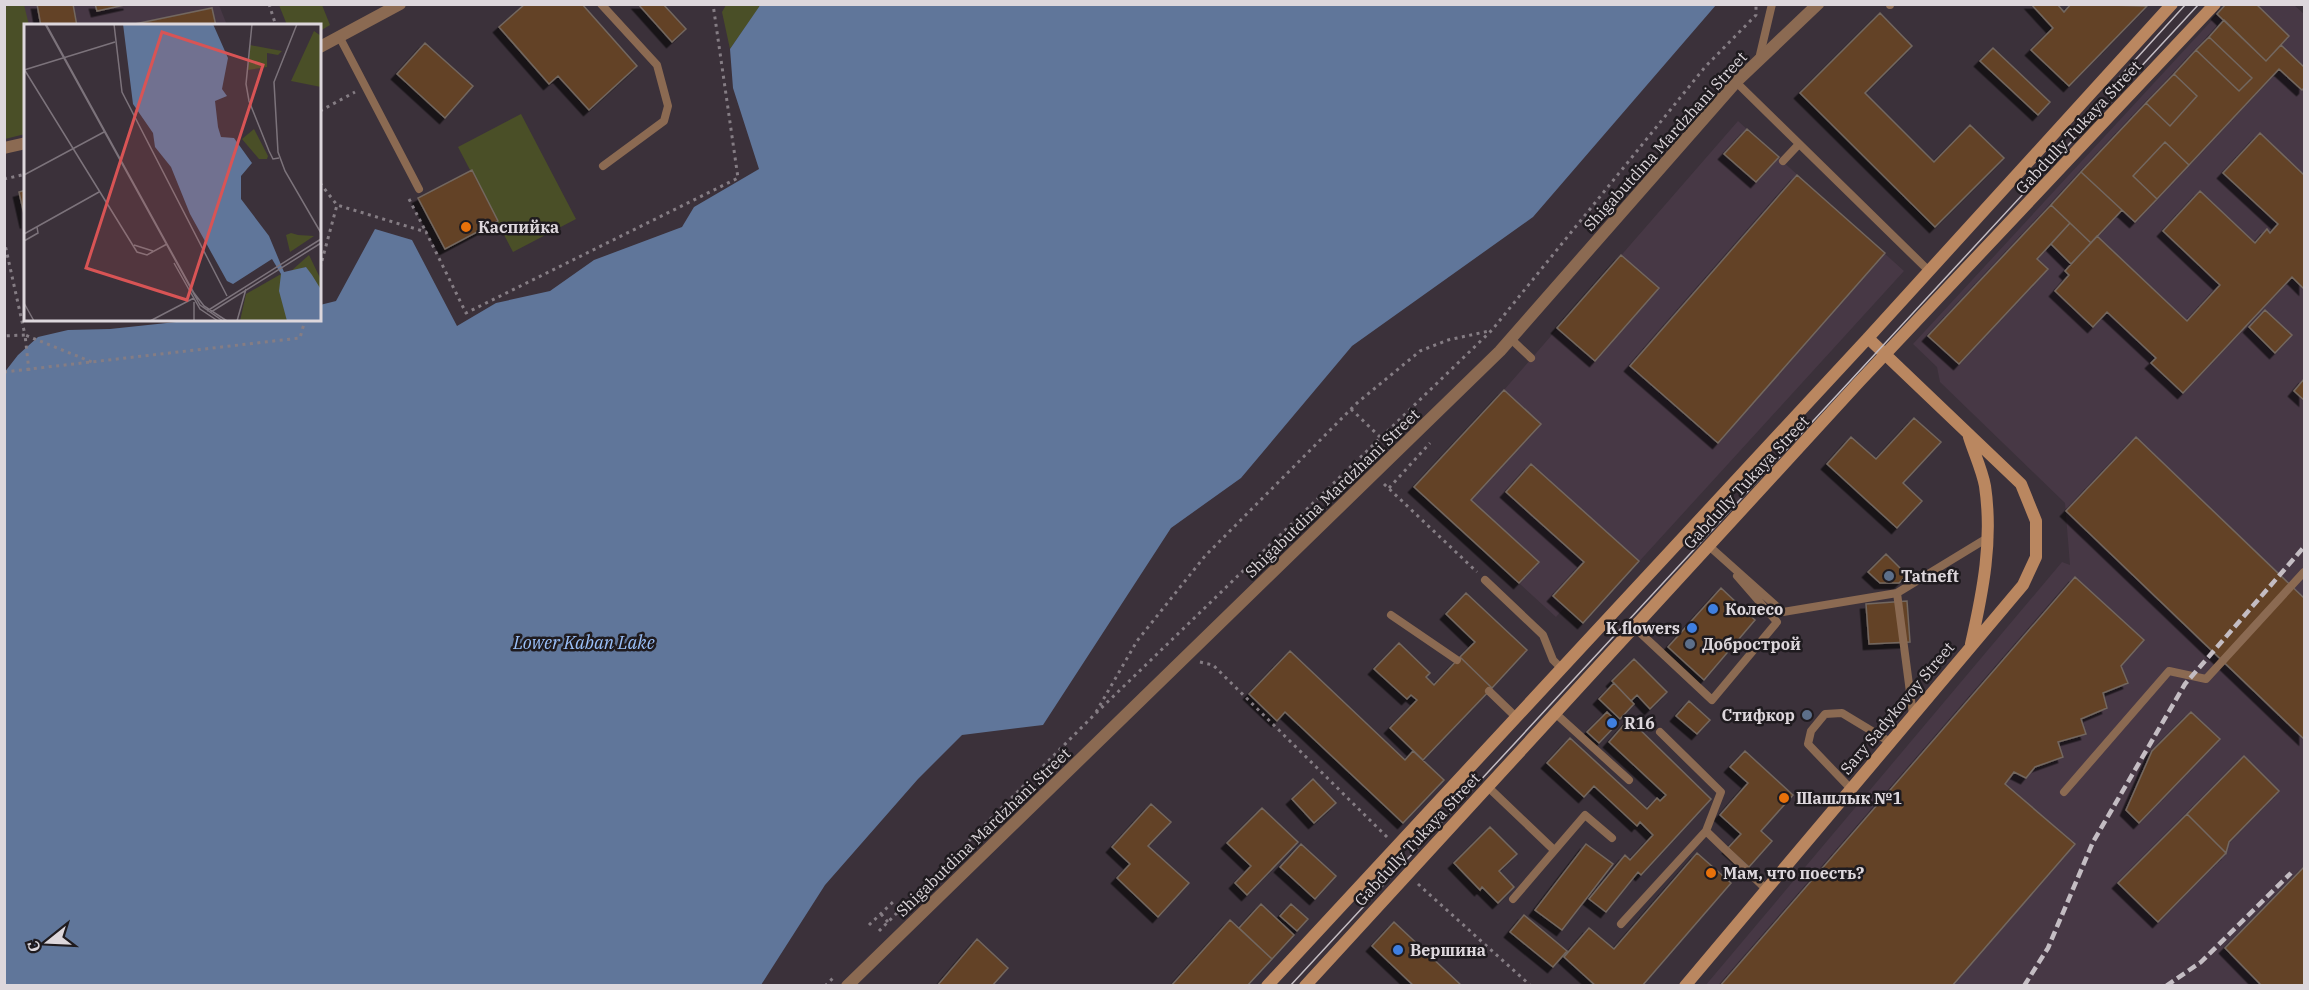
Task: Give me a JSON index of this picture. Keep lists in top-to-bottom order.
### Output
{
  "streets": {
    "main road": ["Gabdully Tukaya Street", "Sary Sadykovoy Street"],
    "street": ["Shigabutdina Mardzhani Street"]
  },
  "crossings": [
    ["Gabdully Tukaya Street", "Sary Sadykovoy Street"]
  ],
  "water": ["Lower Kaban Lake"],
  "places": [
    "Каспийка",
    "Tatneft",
    "Колесо",
    "K flowers",
    "Добрострой",
    "Стифкор",
    "R16",
    "Шашлык №1",
    "Мам, что поесть?",
    "Вершина"
  ],
  "north": "left"
}
